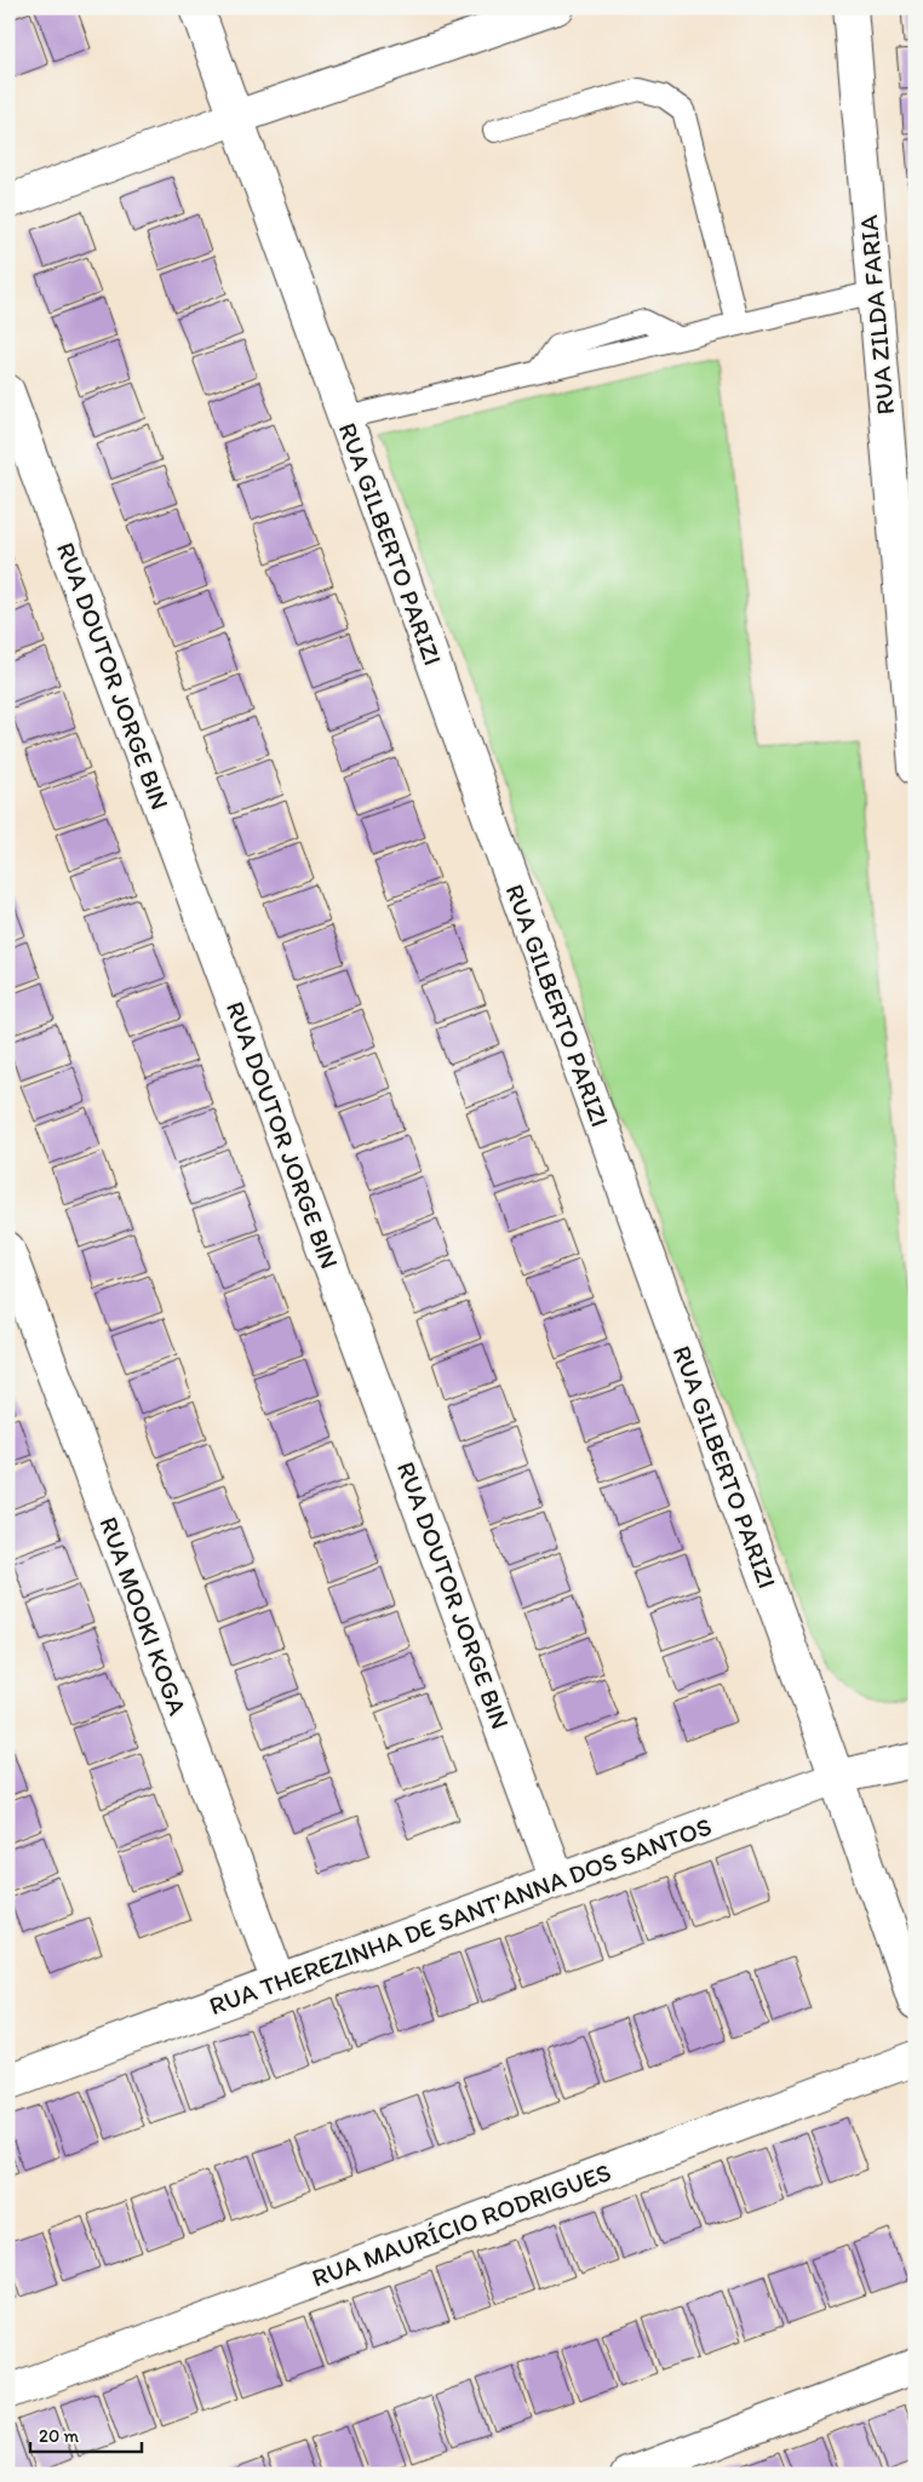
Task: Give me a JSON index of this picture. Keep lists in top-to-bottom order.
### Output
{
  "streets": {
    "street": [
      "RUA ZILDA FARIA",
      "RUA GILBERTO PARIZI",
      "RUA DOUTOR JORGE BIN",
      "RUA MOOKI KOGA",
      "RUA THEREZINHA DE SANT'ANNA DOS SANTOS",
      "RUA MAURÍCIO RODRIGUES"
    ]
  },
  "crossings": [
    ["RUA GILBERTO PARIZI", "RUA THEREZINHA DE SANT'ANNA DOS SANTOS"],
    ["RUA DOUTOR JORGE BIN", "RUA THEREZINHA DE SANT'ANNA DOS SANTOS"],
    ["RUA MOOKI KOGA", "RUA THEREZINHA DE SANT'ANNA DOS SANTOS"]
  ],
  "scale_bar": "20 m"
}
